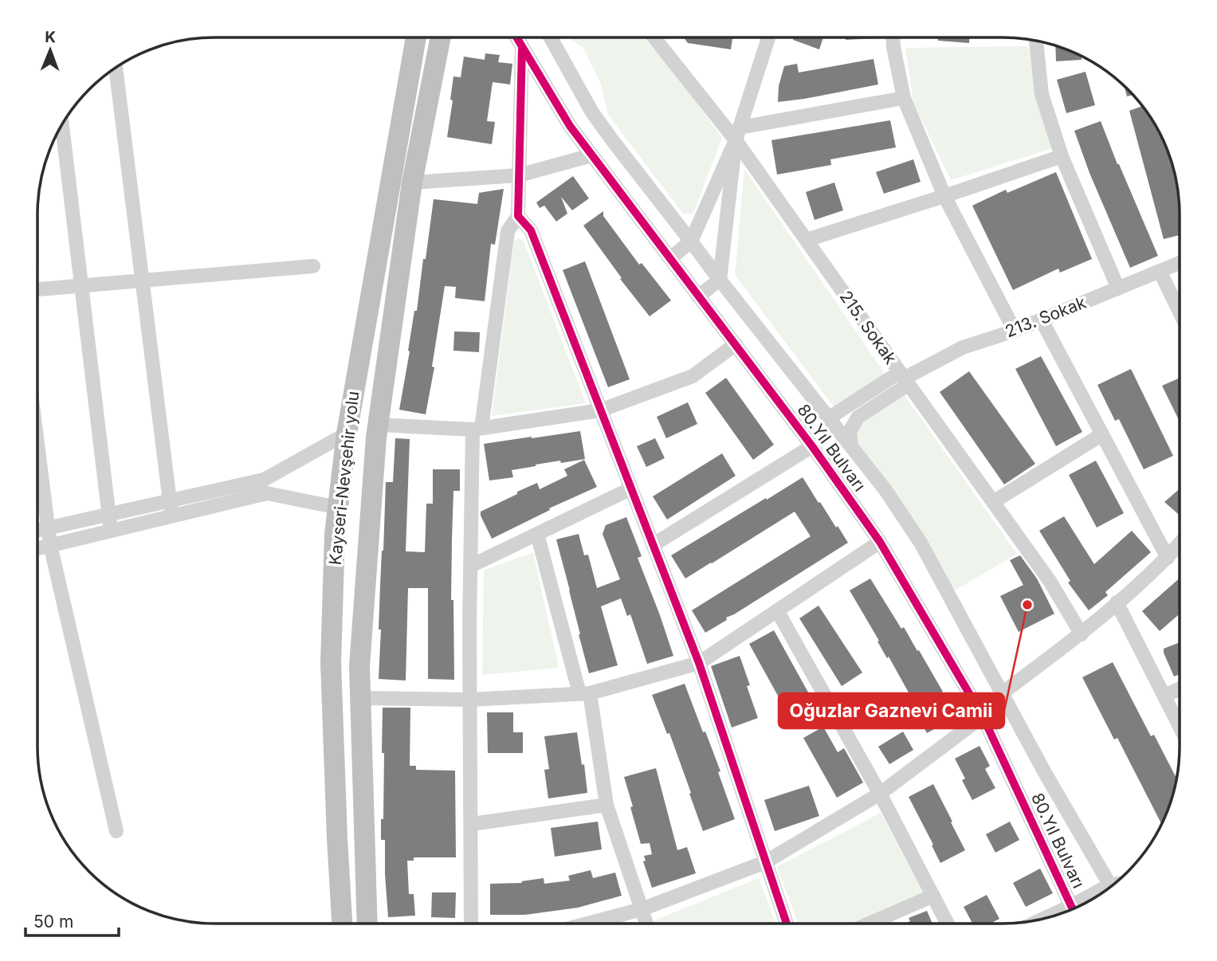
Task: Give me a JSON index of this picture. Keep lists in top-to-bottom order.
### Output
{
  "streets": {
    "highway": ["Kayseri-Nevşehir yolu"],
    "street": ["213. Sokak", "215. Sokak", "80.Yıl Bulvarı"]
  },
  "crossings": [
    ["213. Sokak", "215. Sokak"],
    ["213. Sokak", "80.Yıl Bulvarı"]
  ],
  "places": ["Oğuzlar Gaznevi Camii"],
  "scale_bar": "50 m",
  "north": "top"
}
